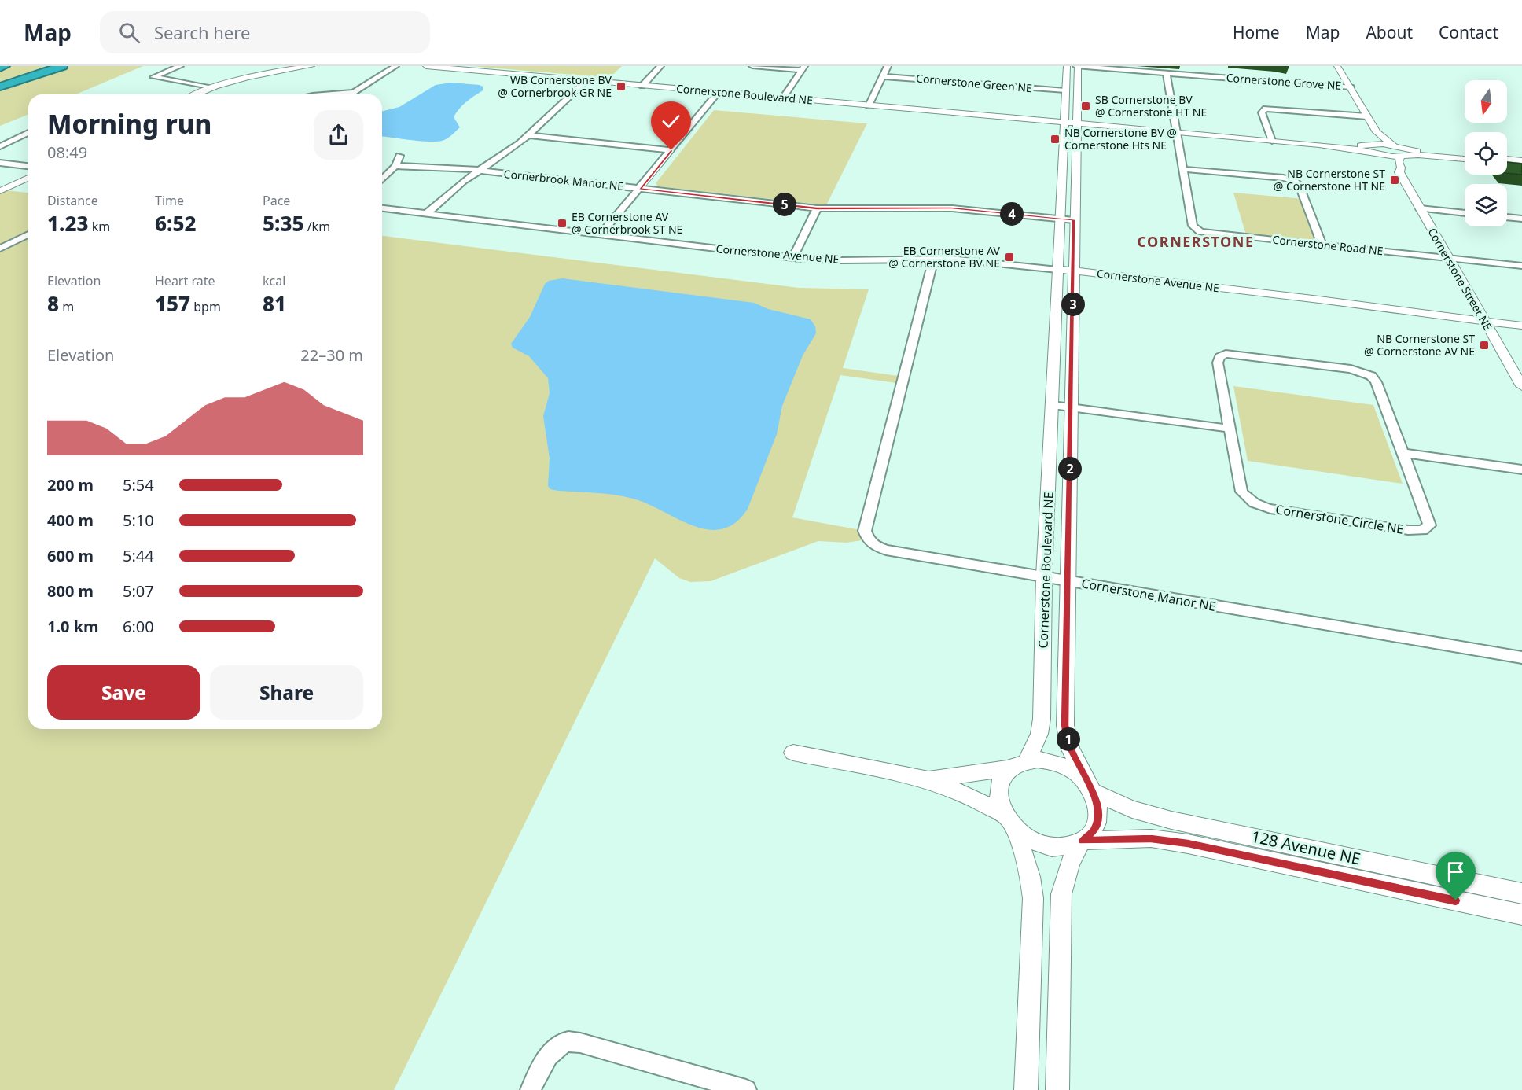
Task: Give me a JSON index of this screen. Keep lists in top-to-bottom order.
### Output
{
  "streets": {
    "street": [
      "Cornerstone Grove NE",
      "Cornerstone Green NE",
      "Cornerstone Boulevard NE",
      "Cornerbrook Manor NE",
      "Cornerstone Road NE",
      "Cornerstone Avenue NE",
      "Cornerstone Street NE",
      "Cornerstone Circle NE",
      "Cornerstone Manor NE",
      "128 Avenue NE"
    ]
  },
  "crossings": [
    ["Cornerstone Grove NE", "Cornerstone Boulevard NE"],
    ["Cornerstone Grove NE", "Cornerstone Road NE"],
    ["Cornerstone Green NE", "Cornerstone Boulevard NE"],
    ["Cornerstone Boulevard NE", "Cornerbrook Manor NE"],
    ["Cornerstone Boulevard NE", "Cornerstone Avenue NE"],
    ["Cornerstone Boulevard NE", "Cornerstone Manor NE"],
    ["Cornerstone Boulevard NE", "128 Avenue NE"],
    ["Cornerstone Road NE", "Cornerstone Street NE"],
    ["Cornerstone Avenue NE", "Cornerstone Street NE"],
    ["Cornerstone Avenue NE", "Cornerstone Manor NE"]
  ],
  "districts": ["CORNERSTONE"],
  "places": {
    "transit": [
      "WB Cornerstone BV @ Cornerbrook GR NE",
      "SB Cornerstone BV @ Cornerstone HT NE",
      "NB Cornerstone BV @ Cornerstone Hts NE",
      "NB Cornerstone ST @ Cornerstone HT NE",
      "EB Cornerstone AV @ Cornerbrook ST NE",
      "EB Cornerstone AV @ Cornerstone BV NE",
      "NB Cornerstone ST @ Cornerstone AV NE"
    ]
  },
  "north": "bottom",
  "page": {
    "header": "Map",
    "search": "Search here",
    "nav": [
      "Home",
      "Map",
      "About",
      "Contact"
    ],
    "heading": ["Morning run", "08:49"],
    "stats": [
      ["Distance", "1.23 km"],
      ["Time", "6:52"],
      ["Pace", "5:35 /km"],
      ["Elevation", "8 m"],
      ["Heart rate", "157 bpm"],
      ["kcal", "81"]
    ],
    "pins": [
      "5",
      "4",
      "3",
      "2",
      "1"
    ],
    "chart": ["Elevation", "22–30 m"],
    "list": [
      {
        "name": "200 m",
        "note": "5:54"
      },
      {
        "name": "400 m",
        "note": "5:10"
      },
      {
        "name": "600 m",
        "note": "5:44"
      },
      {
        "name": "800 m",
        "note": "5:07"
      },
      {
        "name": "1.0 km",
        "note": "6:00"
      }
    ],
    "buttons": ["Save", "Share"]
  }
}
